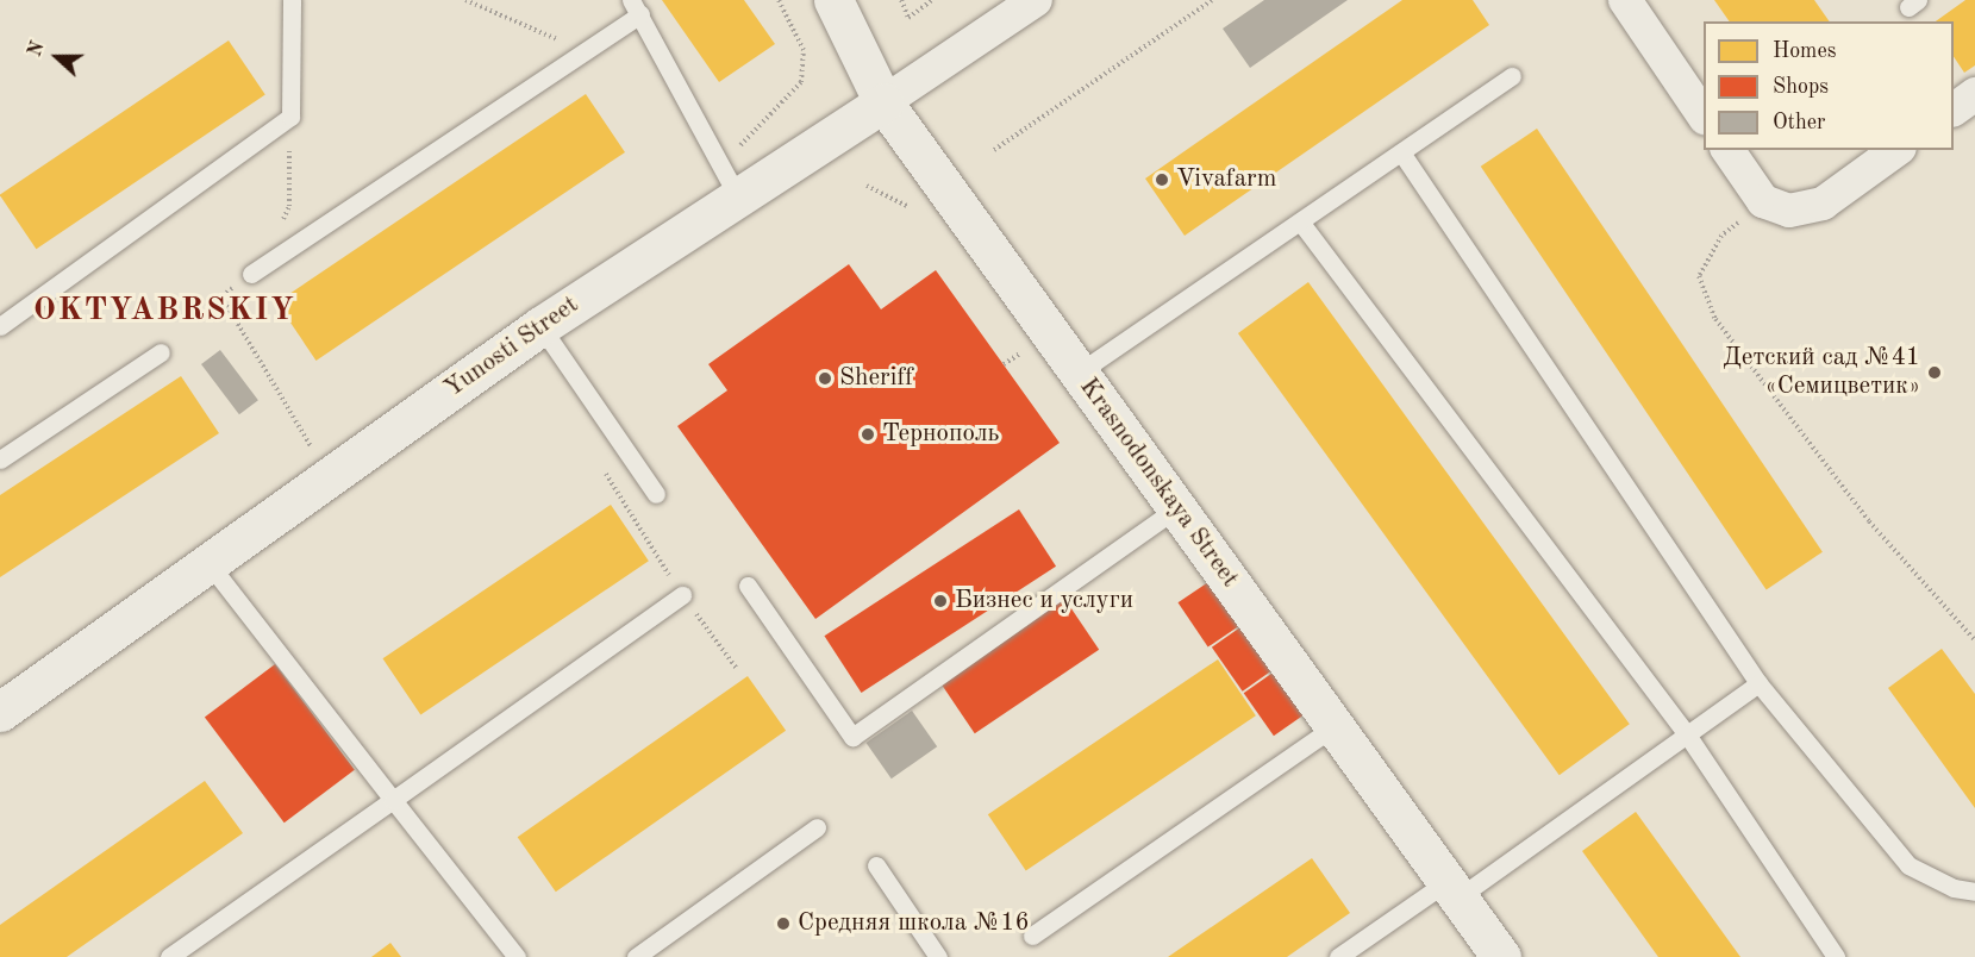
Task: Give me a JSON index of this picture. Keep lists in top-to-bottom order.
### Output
{
  "streets": {
    "street": ["Yunosti Street", "Krasnodonskaya Street"]
  },
  "crossings": [
    ["Yunosti Street", "Krasnodonskaya Street"]
  ],
  "districts": ["OKTYABRSKIY"],
  "places": [
    "Vivafarm",
    "Детский сад №41 «Семицветик»",
    "Sheriff",
    "Тернополь",
    "Бизнес и услуги",
    "Средняя школа №16"
  ],
  "legend": ["Homes", "Shops", "Other"],
  "north": "left"
}
